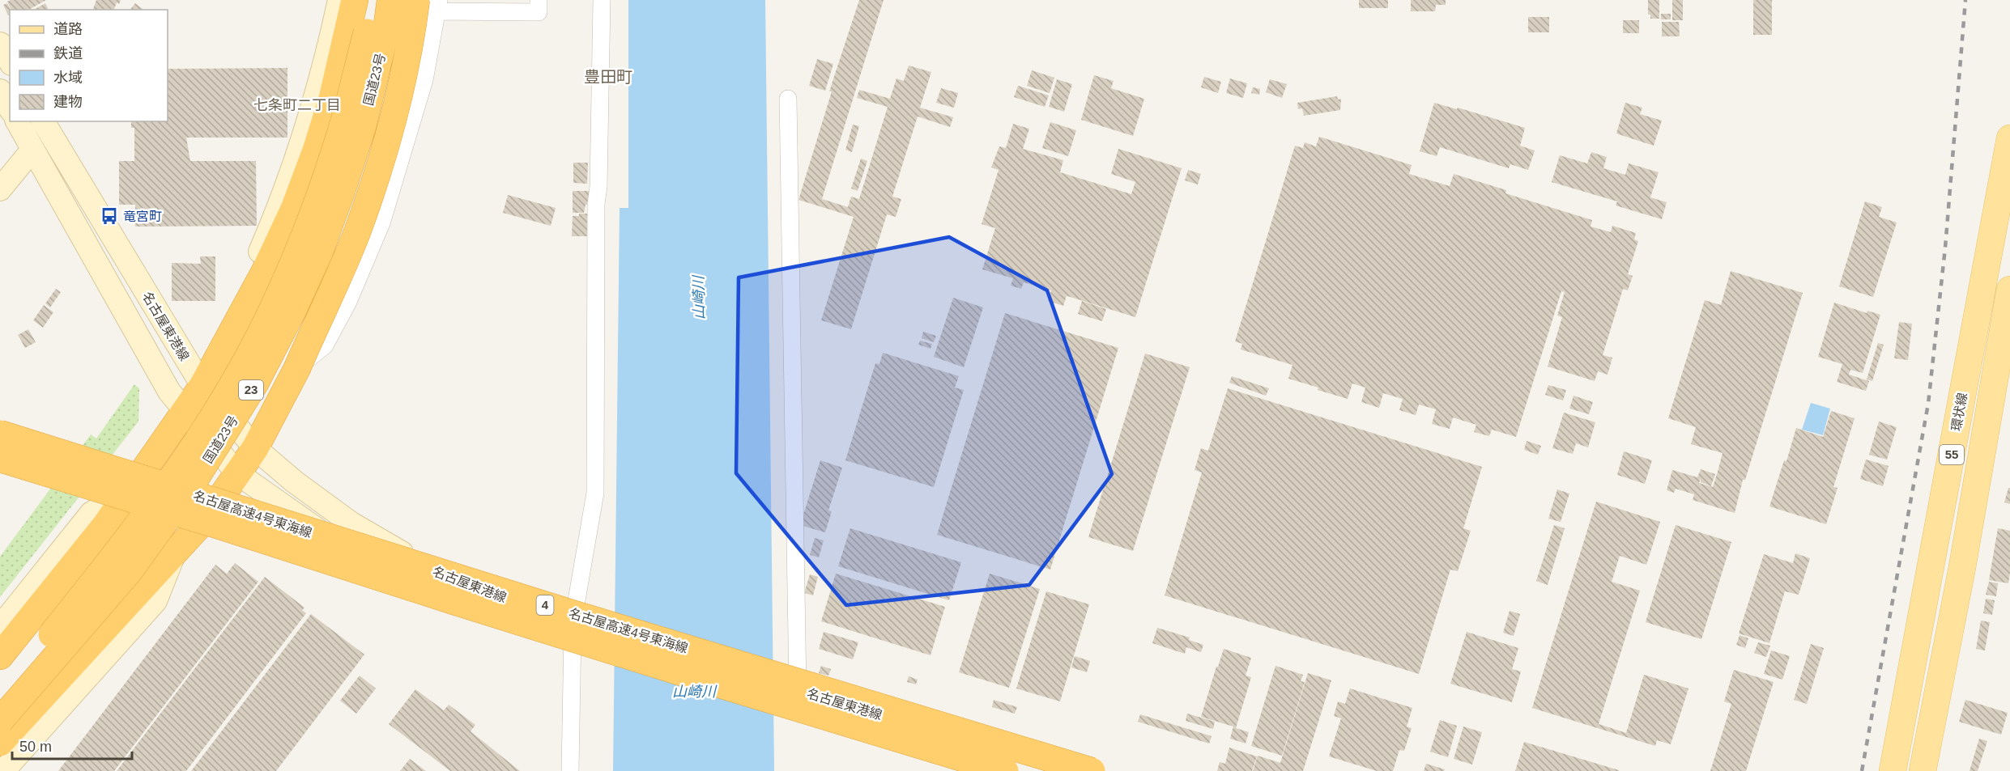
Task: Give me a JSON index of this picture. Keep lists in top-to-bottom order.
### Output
{
  "streets": {
    "highway": [
      "国道23号",
      "23",
      "名古屋高速4号東海線",
      "4"
    ],
    "main road": ["名古屋東港線", "環状線", "55"]
  },
  "districts": ["豊田町", "七条町二丁目"],
  "water": ["山崎川"],
  "places": {
    "bus stop": ["竜宮町"]
  },
  "legend": [
    "道路",
    "鉄道",
    "水域",
    "建物"
  ],
  "scale_bar": "50 m"
}
